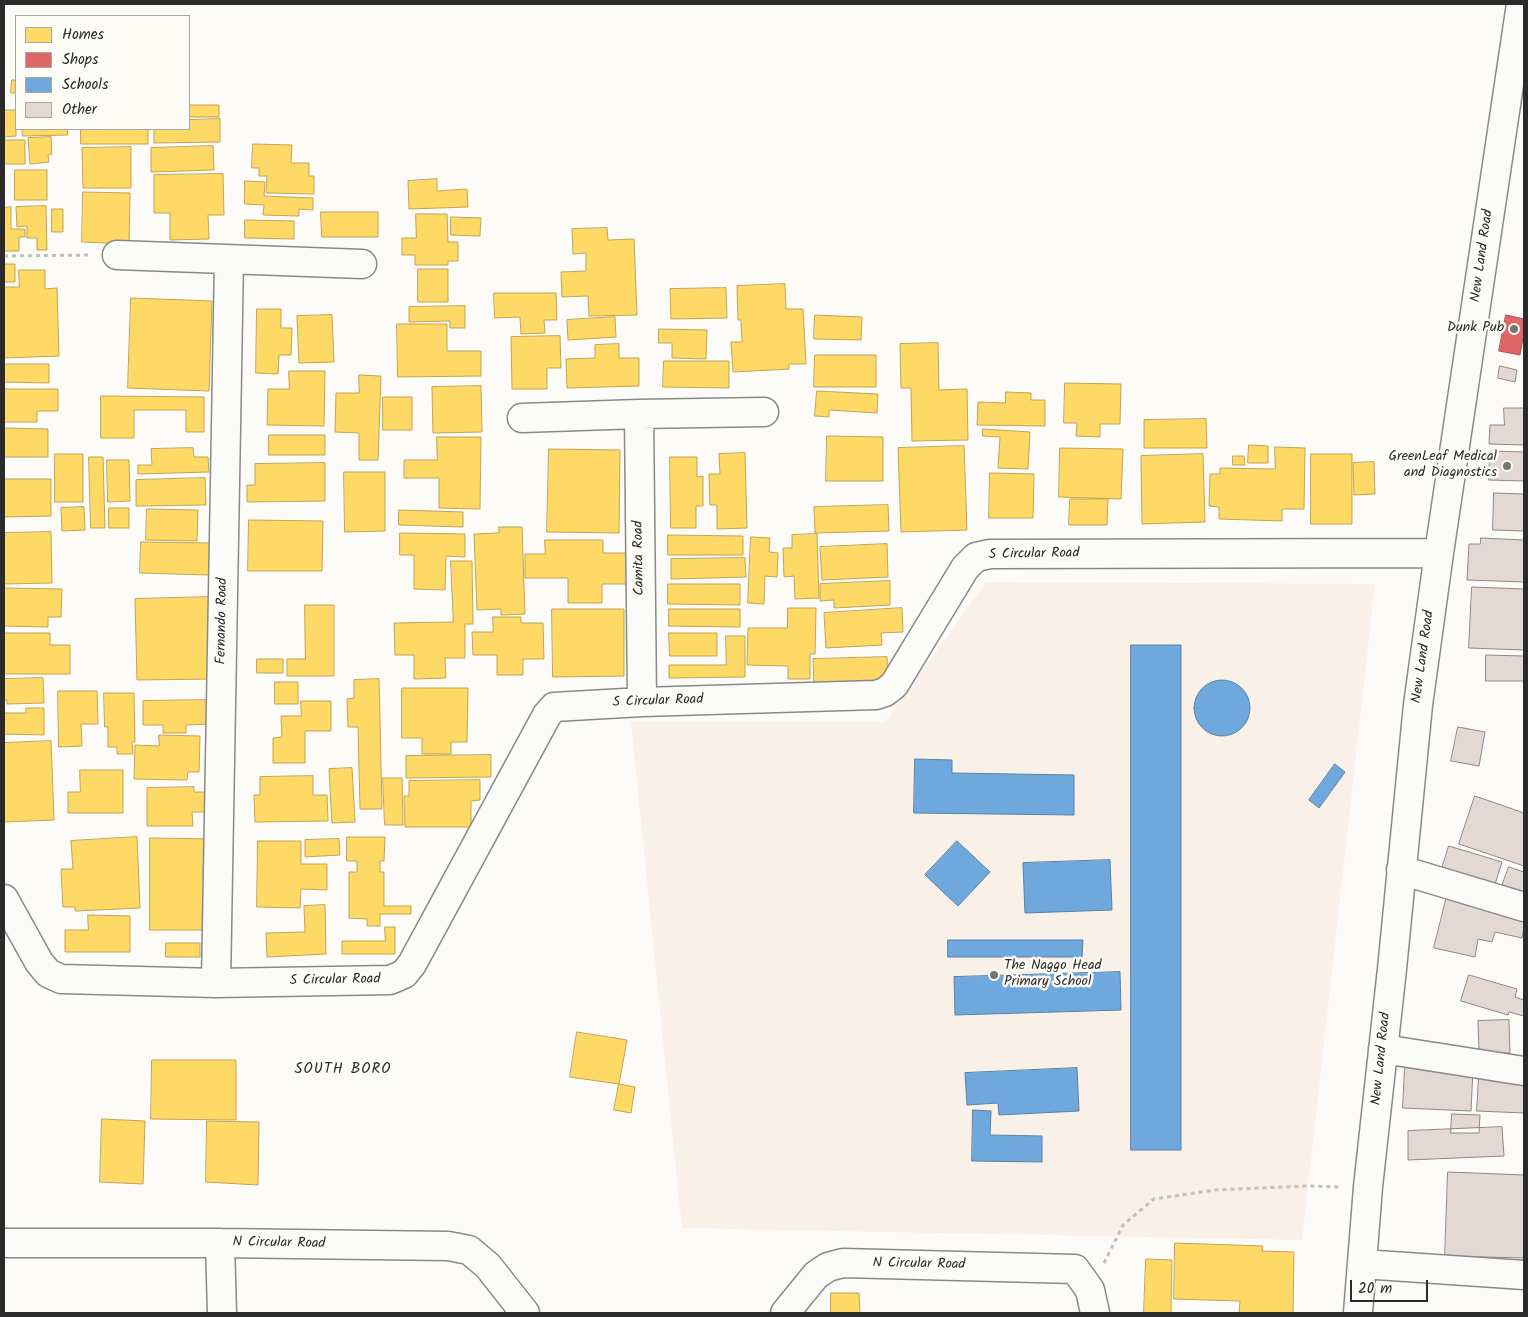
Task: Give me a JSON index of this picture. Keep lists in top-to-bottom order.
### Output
{
  "streets": {
    "street": [
      "New Land Road",
      "S Circular Road",
      "Camita Road",
      "Fernando Road",
      "N Circular Road"
    ]
  },
  "crossings": [
    ["New Land Road", "S Circular Road"],
    ["S Circular Road", "Camita Road"],
    ["S Circular Road", "Fernando Road"]
  ],
  "districts": ["SOUTH BORO"],
  "places": ["Dunk Pub", "GreenLeaf Medical and Diagnostics", "The Naggo Head Primary School"],
  "legend": [
    "Homes",
    "Shops",
    "Schools",
    "Other"
  ],
  "scale_bar": "20 m"
}
